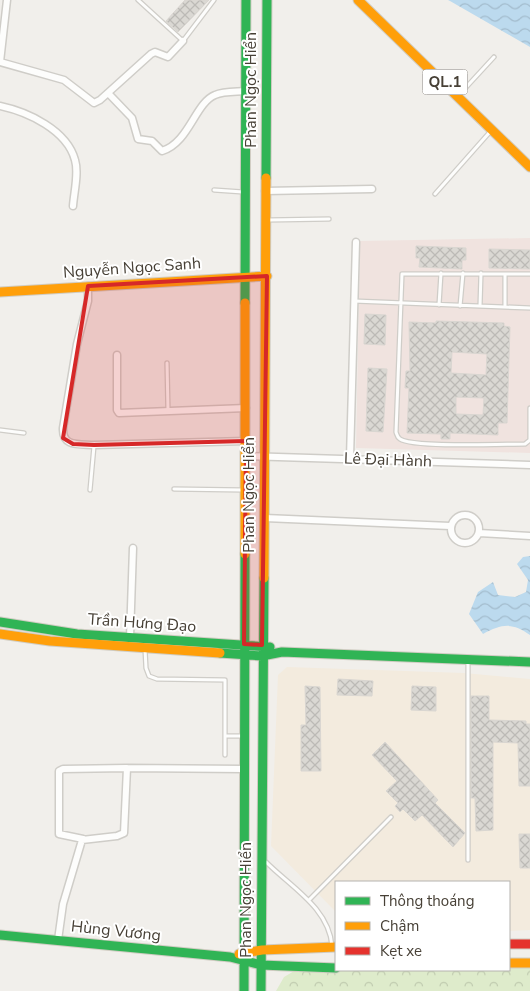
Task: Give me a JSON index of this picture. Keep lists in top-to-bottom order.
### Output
{
  "streets": {
    "main road": [
      "QL.1",
      "Phan Ngọc Hiển",
      "Nguyễn Ngọc Sanh",
      "Trần Hưng Đạo",
      "Hùng Vương"
    ],
    "street": ["Lê Đại Hành"]
  },
  "crossings": [
    ["Phan Ngọc Hiển", "Nguyễn Ngọc Sanh"],
    ["Phan Ngọc Hiển", "Lê Đại Hành"],
    ["Phan Ngọc Hiển", "Trần Hưng Đạo"],
    ["Phan Ngọc Hiển", "Hùng Vương"]
  ],
  "legend": ["Thông thoáng", "Chậm", "Kẹt xe"]
}
